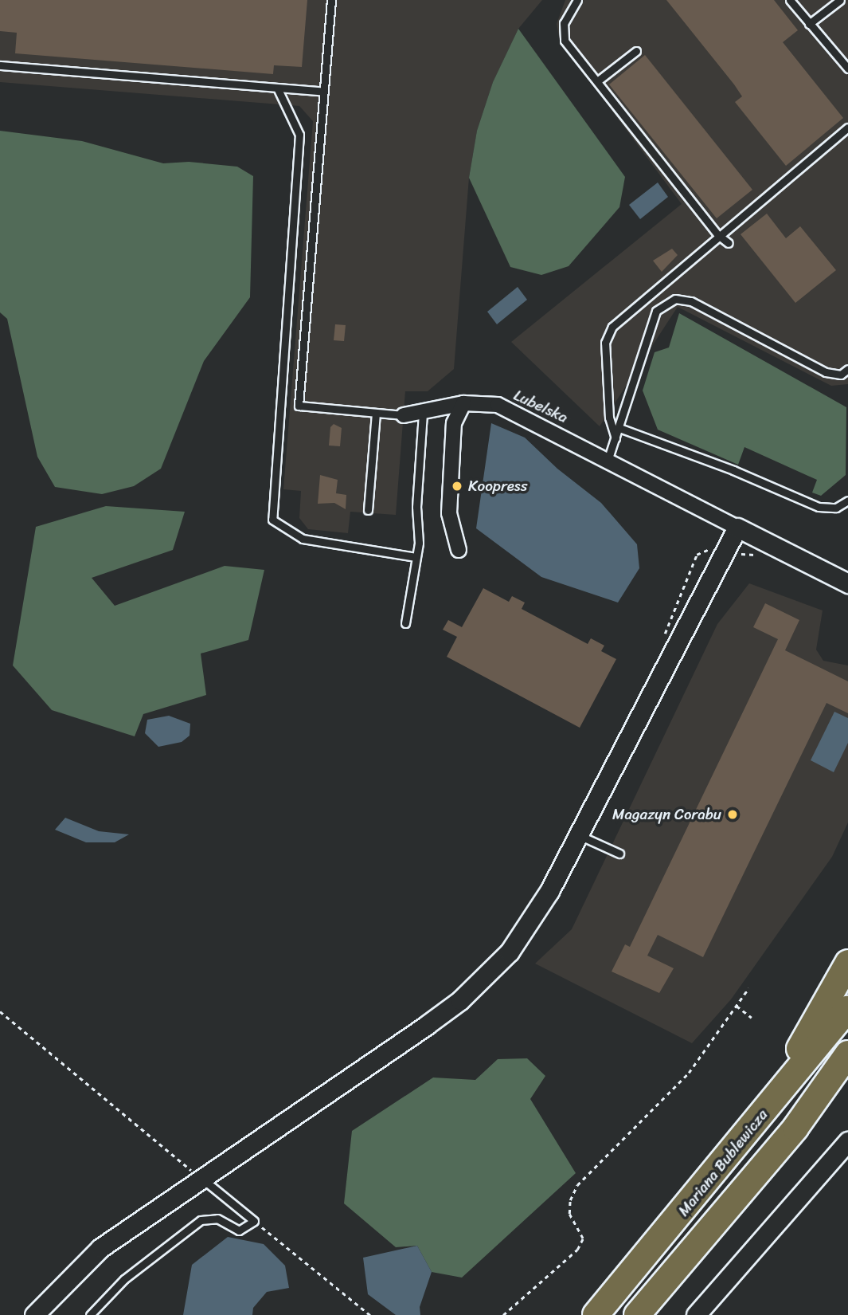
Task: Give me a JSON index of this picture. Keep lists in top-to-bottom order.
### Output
{
  "streets": {
    "highway": ["Mariana Bublewicza"],
    "street": ["Lubelska"]
  },
  "places": ["Koopress", "Magazyn Corabu"]
}
